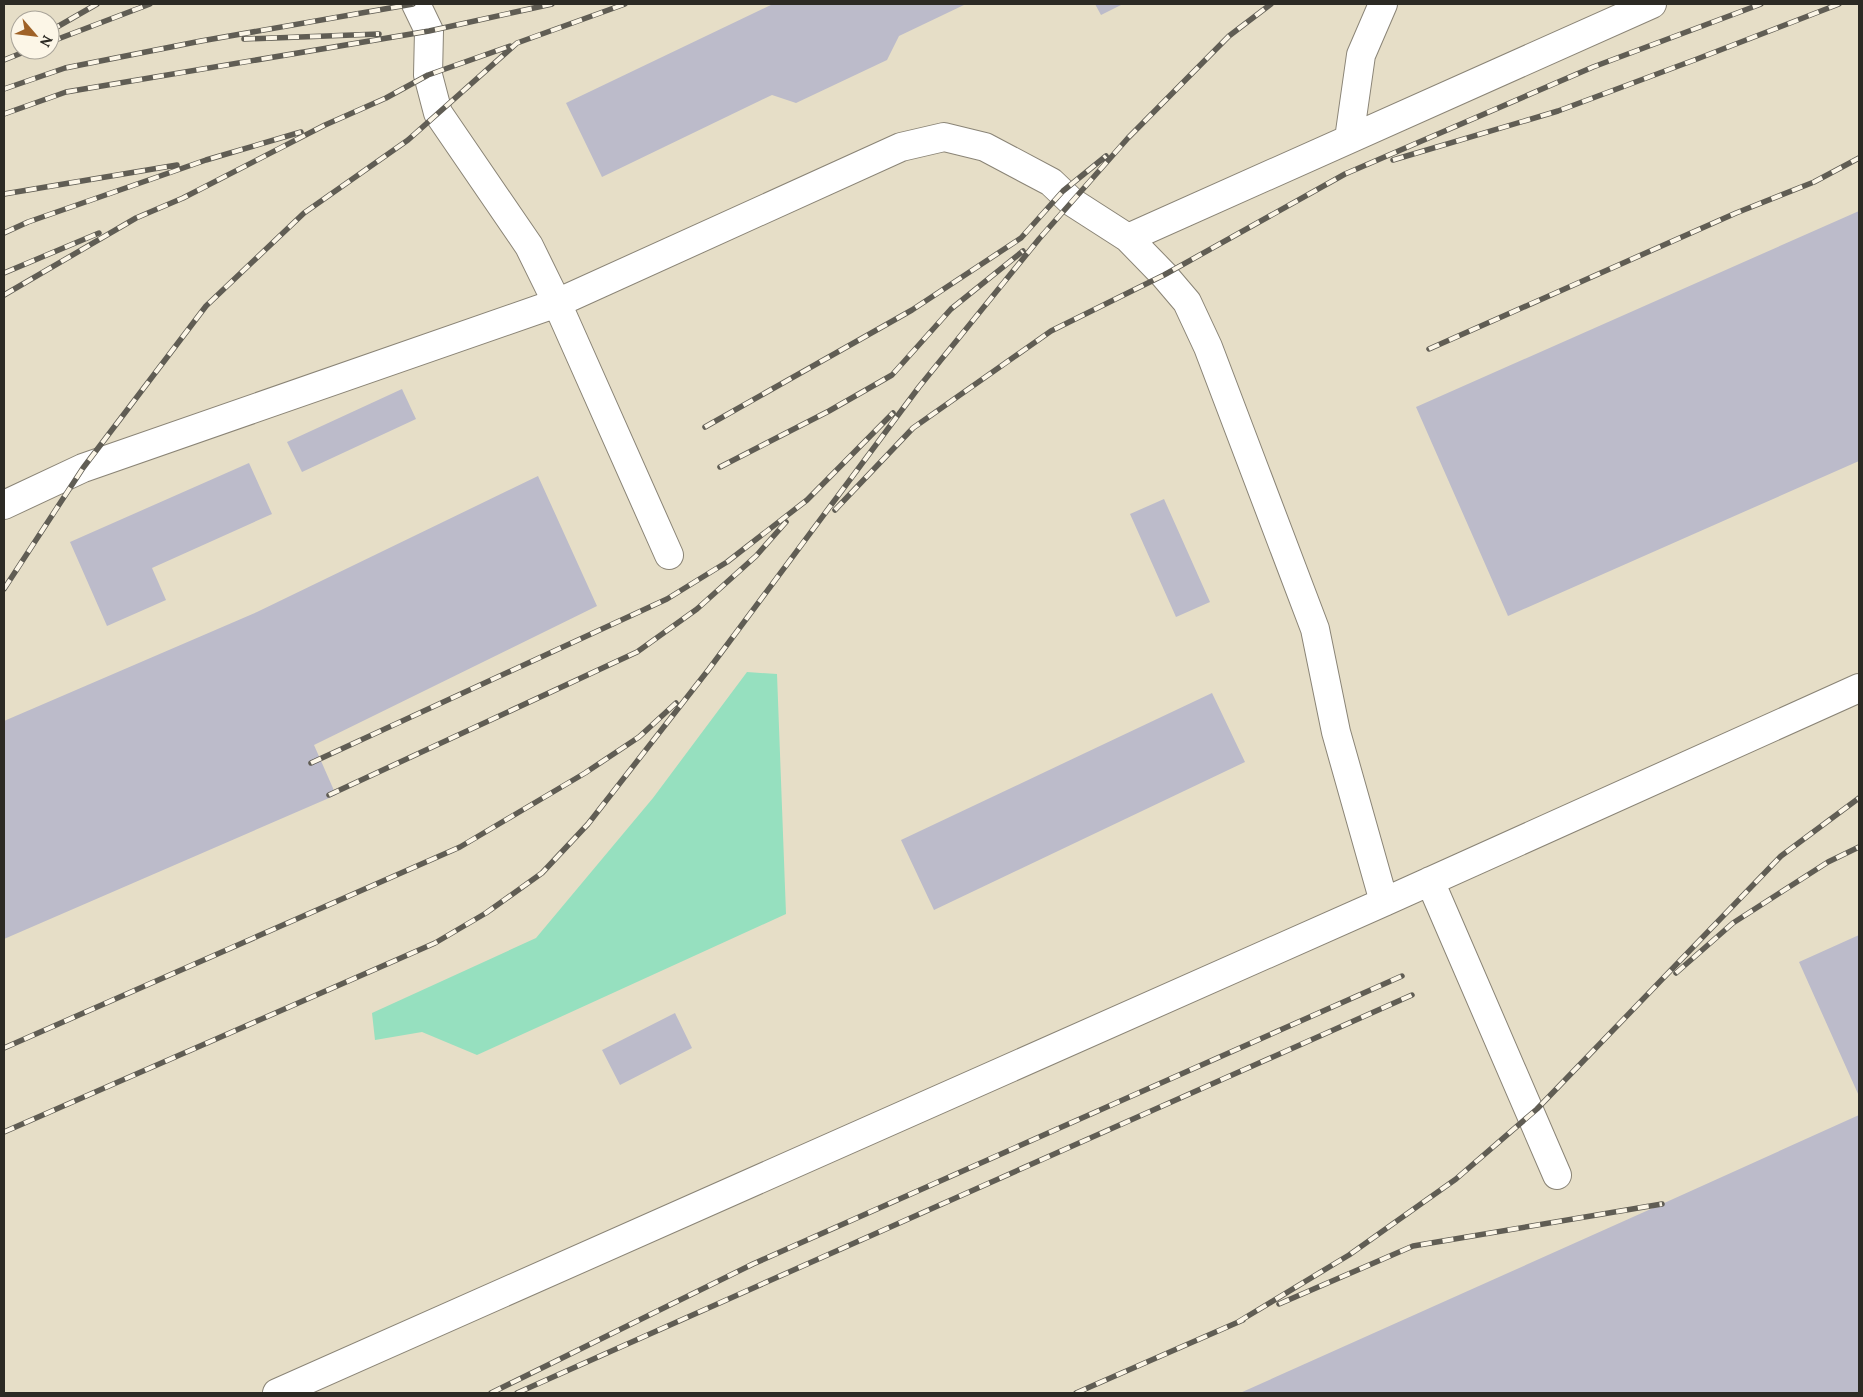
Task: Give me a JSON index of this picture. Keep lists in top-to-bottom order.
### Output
{
  "north": "bottom right"
}
